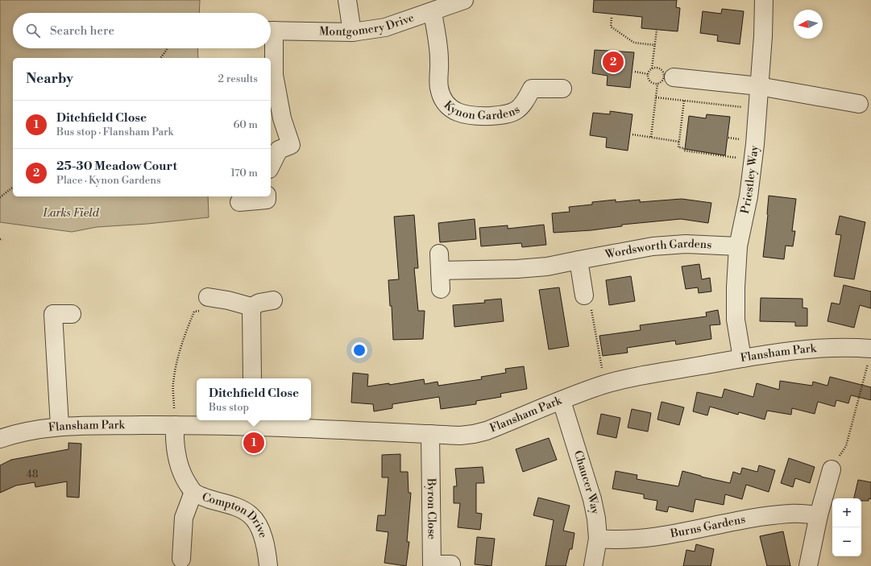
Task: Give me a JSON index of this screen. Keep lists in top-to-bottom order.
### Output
{
  "streets": {
    "street": [
      "Montgomery Drive",
      "Kynon Gardens",
      "Priestley Way",
      "Wordsworth Gardens",
      "Flansham Park",
      "Chaucer Way",
      "Byron Close",
      "Compton Drive",
      "Burns Gardens"
    ]
  },
  "crossings": [
    ["Montgomery Drive", "Kynon Gardens"],
    ["Priestley Way", "Wordsworth Gardens"],
    ["Priestley Way", "Flansham Park"],
    ["Flansham Park", "Chaucer Way"],
    ["Flansham Park", "Byron Close"],
    ["Flansham Park", "Compton Drive"],
    ["Chaucer Way", "Burns Gardens"]
  ],
  "parks": ["Larks Field"],
  "house_numbers": ["48"],
  "north": "left",
  "page": {
    "search": "Search here",
    "pins": ["2", "1"],
    "heading": ["Nearby", "2 results"],
    "list": [
      {
        "mark": "1",
        "name": "Ditchfield Close",
        "note": "Bus stop · Flansham Park",
        "value": "60 m"
      },
      {
        "mark": "2",
        "name": "25-30 Meadow Court",
        "note": "Place · Kynon Gardens",
        "value": "170 m"
      }
    ],
    "popup": ["Ditchfield Close", "Bus stop"],
    "map_buttons": ["+", "−"]
  }
}
